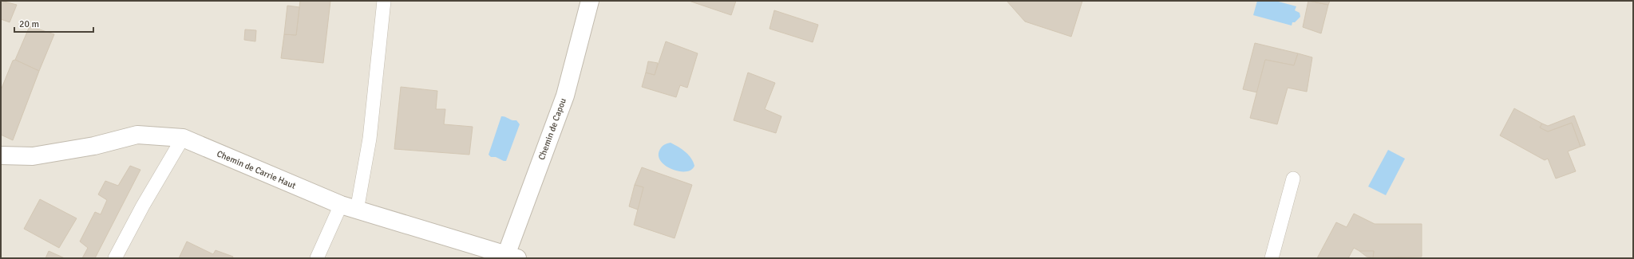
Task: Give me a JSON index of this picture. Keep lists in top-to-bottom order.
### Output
{
  "streets": {
    "street": ["Chemin de Capou", "Chemin de Carrie Haut"]
  },
  "crossings": [
    ["Chemin de Capou", "Chemin de Carrie Haut"]
  ],
  "scale_bar": "20 m"
}
